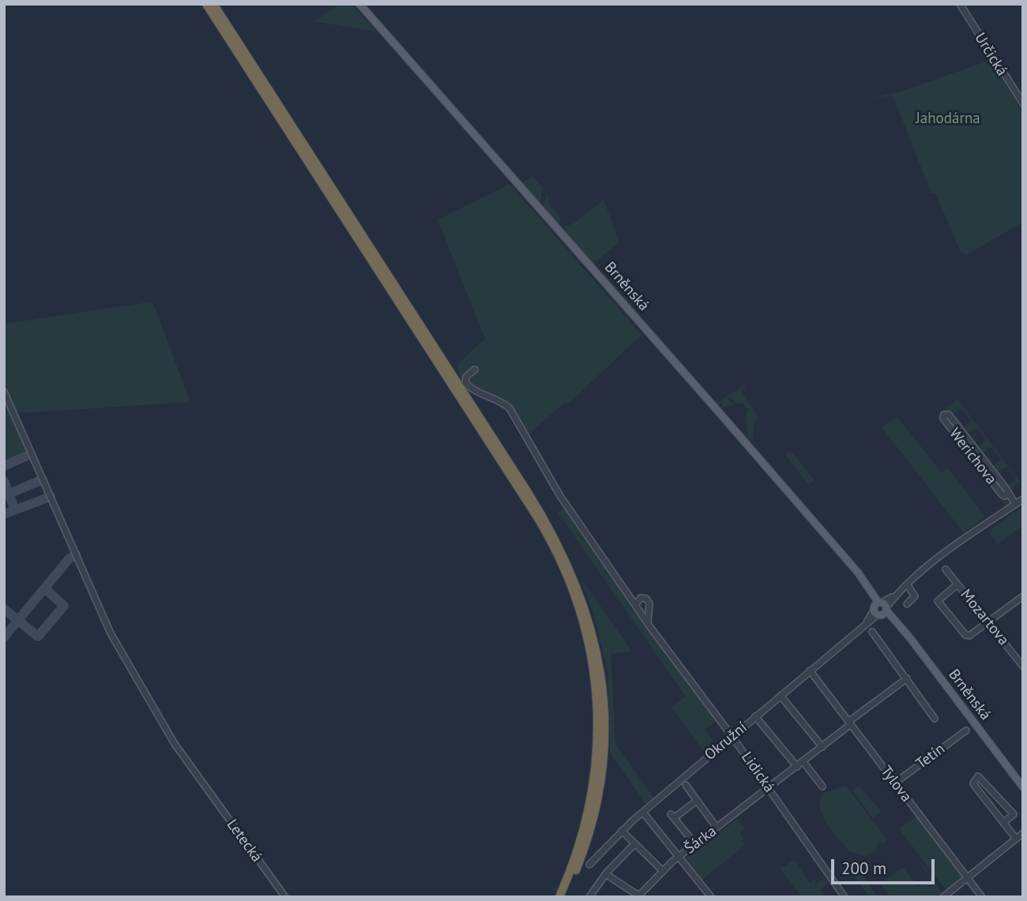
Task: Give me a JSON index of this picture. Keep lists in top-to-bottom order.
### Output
{
  "streets": {
    "main road": ["Brněnská"],
    "street": [
      "Určická",
      "Werichova",
      "Mozartova",
      "Okružní",
      "Tetín",
      "Lidická",
      "Tylova",
      "Šárka",
      "Letecká"
    ]
  },
  "crossings": [
    ["Brněnská", "Okružní"],
    ["Werichova", "Okružní"],
    ["Okružní", "Lidická"],
    ["Okružní", "Tylova"],
    ["Tetín", "Tylova"],
    ["Lidická", "Šárka"],
    ["Tylova", "Šárka"]
  ],
  "parks": ["Jahodárna"],
  "scale_bar": "200 m"
}
